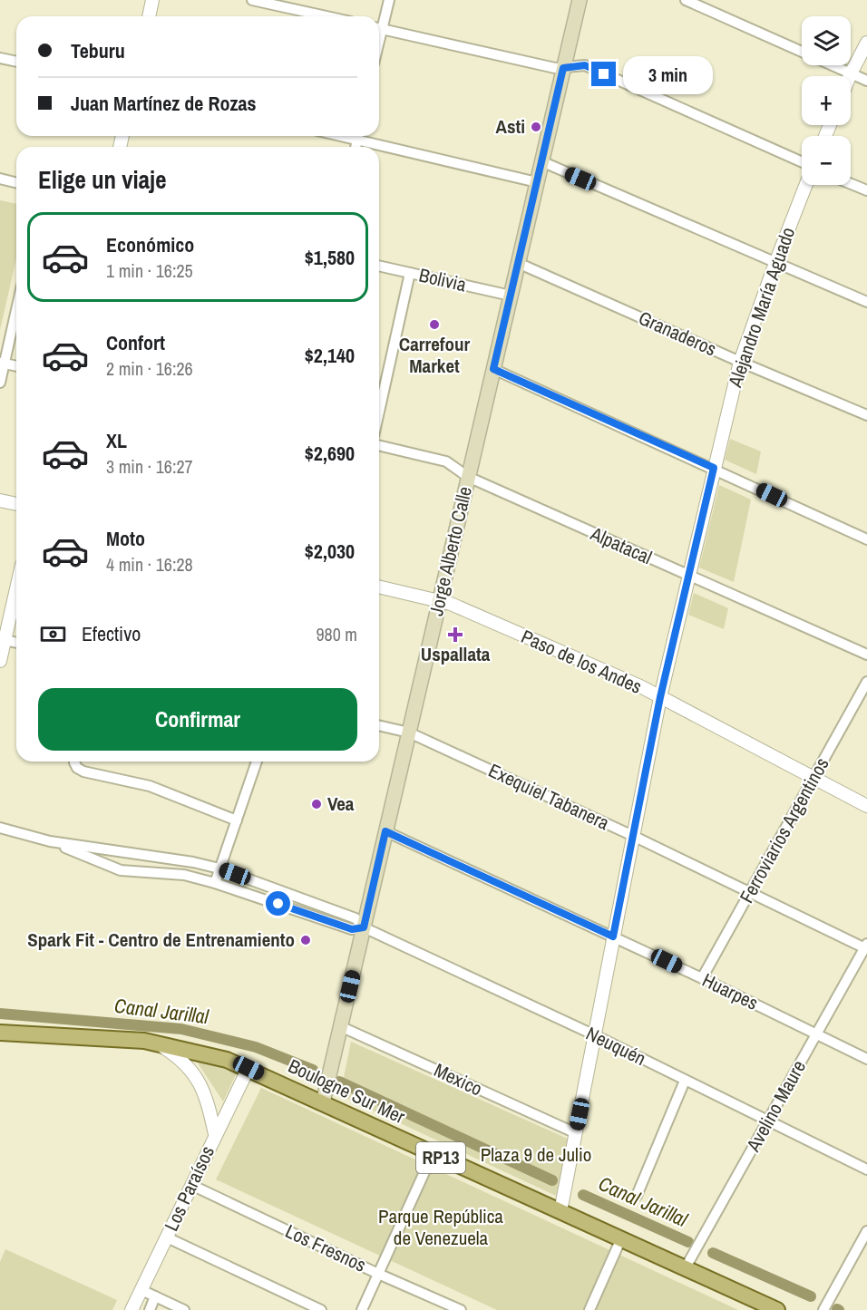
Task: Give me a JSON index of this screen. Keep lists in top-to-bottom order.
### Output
{
  "streets": {
    "main road": ["Jorge Alberto Calle", "Boulogne Sur Mer", "RP13"],
    "street": [
      "Bolivia",
      "Alejandro María Aguado",
      "Granaderos",
      "Alpatacal",
      "Paso de los Andes",
      "Exequiel Tabanera",
      "Ferroviarios Argentinos",
      "Huarpes",
      "Neuquén",
      "Mexico",
      "Avelino Maure",
      "Los Paraísos",
      "Los Fresnos"
    ]
  },
  "crossings": [
    ["Bolivia", "Jorge Alberto Calle"],
    ["Alejandro María Aguado", "Granaderos"],
    ["Alejandro María Aguado", "Alpatacal"],
    ["Alejandro María Aguado", "Paso de los Andes"],
    ["Alejandro María Aguado", "Exequiel Tabanera"],
    ["Alejandro María Aguado", "Huarpes"],
    ["Alejandro María Aguado", "Neuquén"],
    ["Alejandro María Aguado", "Mexico"],
    ["Alejandro María Aguado", "Boulogne Sur Mer"],
    ["Granaderos", "Jorge Alberto Calle"],
    ["Alpatacal", "Jorge Alberto Calle"],
    ["Jorge Alberto Calle", "Paso de los Andes"],
    ["Jorge Alberto Calle", "Exequiel Tabanera"],
    ["Jorge Alberto Calle", "Huarpes"],
    ["Jorge Alberto Calle", "Neuquén"],
    ["Jorge Alberto Calle", "Mexico"],
    ["Jorge Alberto Calle", "Boulogne Sur Mer"],
    ["Paso de los Andes", "Ferroviarios Argentinos"],
    ["Exequiel Tabanera", "Ferroviarios Argentinos"],
    ["Exequiel Tabanera", "Avelino Maure"],
    ["Ferroviarios Argentinos", "Huarpes"],
    ["Huarpes", "Avelino Maure"],
    ["Neuquén", "Avelino Maure"],
    ["Boulogne Sur Mer", "Avelino Maure"],
    ["Boulogne Sur Mer", "Los Paraísos"],
    ["Los Paraísos", "Los Fresnos"]
  ],
  "water": ["Canal Jarillal"],
  "parks": ["Plaza 9 de Julio", "Parque República de Venezuela"],
  "places": {
    "other": [
      "Asti",
      "Carrefour Market",
      "Vea",
      "Spark Fit - Centro de Entrenamiento"
    ],
    "health": ["Uspallata"]
  },
  "page": {
    "map_buttons": ["+", "−"],
    "banner": ["Teburu", "Juan Martínez de Rozas"],
    "bubble": "3 min",
    "heading": "Elige un viaje",
    "list": [
      {
        "name": "Económico",
        "note": "1 min · 16:25",
        "value": "$1,580"
      },
      {
        "name": "Confort",
        "note": "2 min · 16:26",
        "value": "$2,140"
      },
      {
        "name": "XL",
        "note": "3 min · 16:27",
        "value": "$2,690"
      },
      {
        "name": "Moto",
        "note": "4 min · 16:28",
        "value": "$2,030"
      }
    ],
    "pay": ["Efectivo", "980 m"],
    "buttons": "Confirmar"
  }
}
